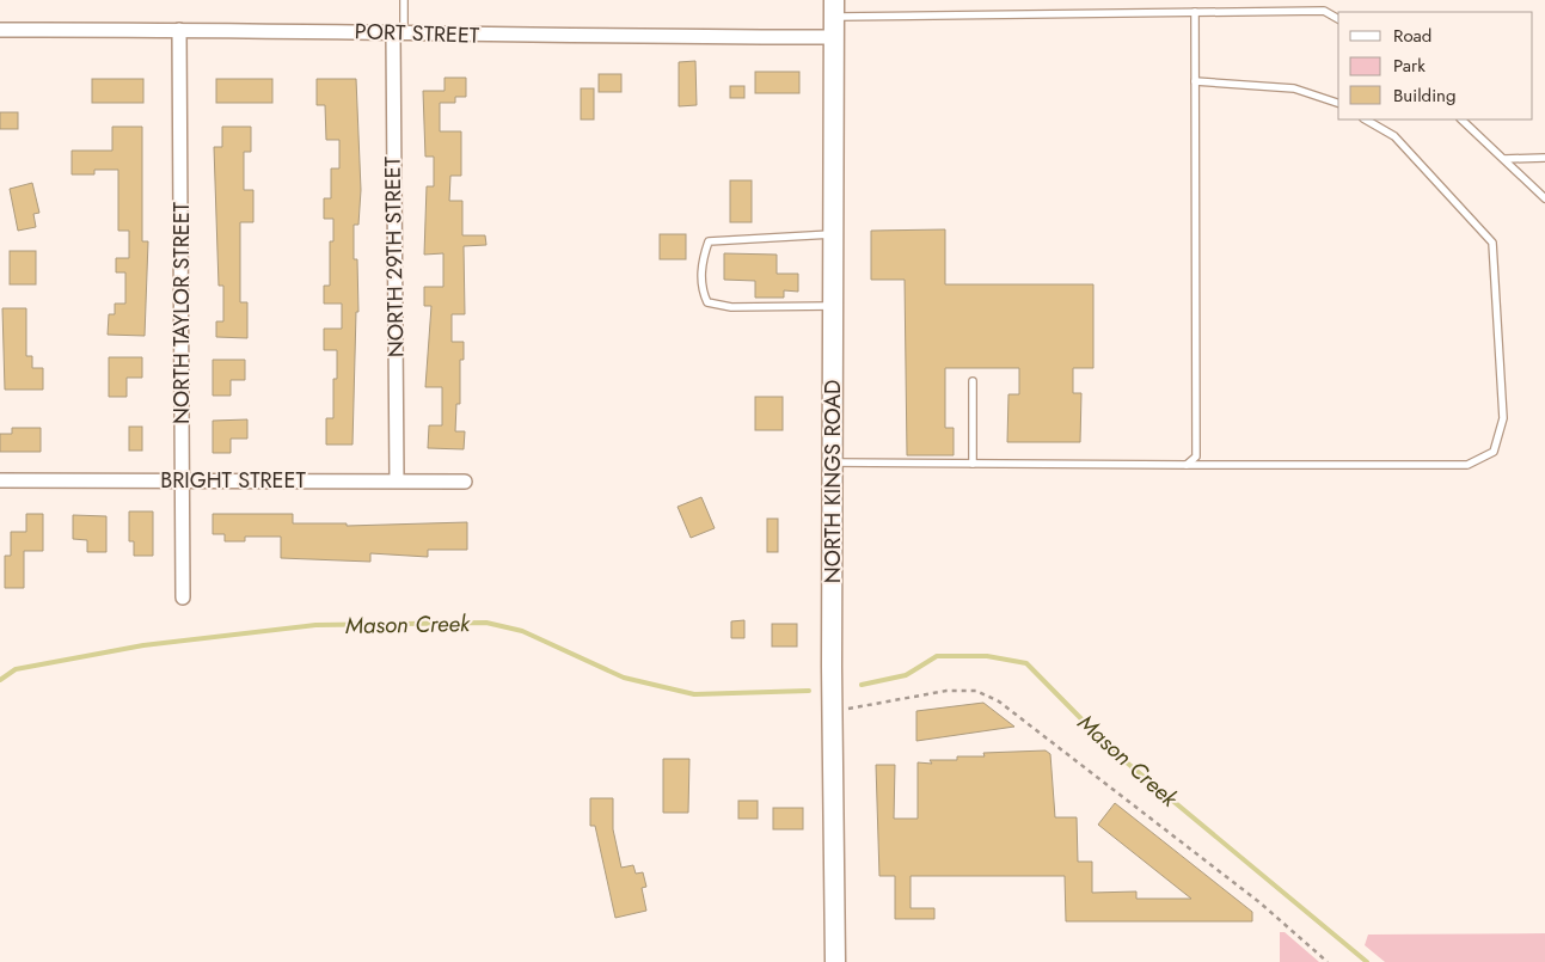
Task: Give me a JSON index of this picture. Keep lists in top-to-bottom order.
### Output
{
  "streets": {
    "main road": ["NORTH KINGS ROAD"],
    "street": [
      "PORT STREET",
      "NORTH 29TH STREET",
      "NORTH TAYLOR STREET",
      "BRIGHT STREET"
    ]
  },
  "crossings": [
    ["PORT STREET", "NORTH 29TH STREET"],
    ["PORT STREET", "NORTH TAYLOR STREET"],
    ["PORT STREET", "NORTH KINGS ROAD"],
    ["NORTH 29TH STREET", "BRIGHT STREET"],
    ["NORTH TAYLOR STREET", "BRIGHT STREET"]
  ],
  "water": ["Mason Creek"],
  "legend": ["Road", "Park", "Building"]
}
